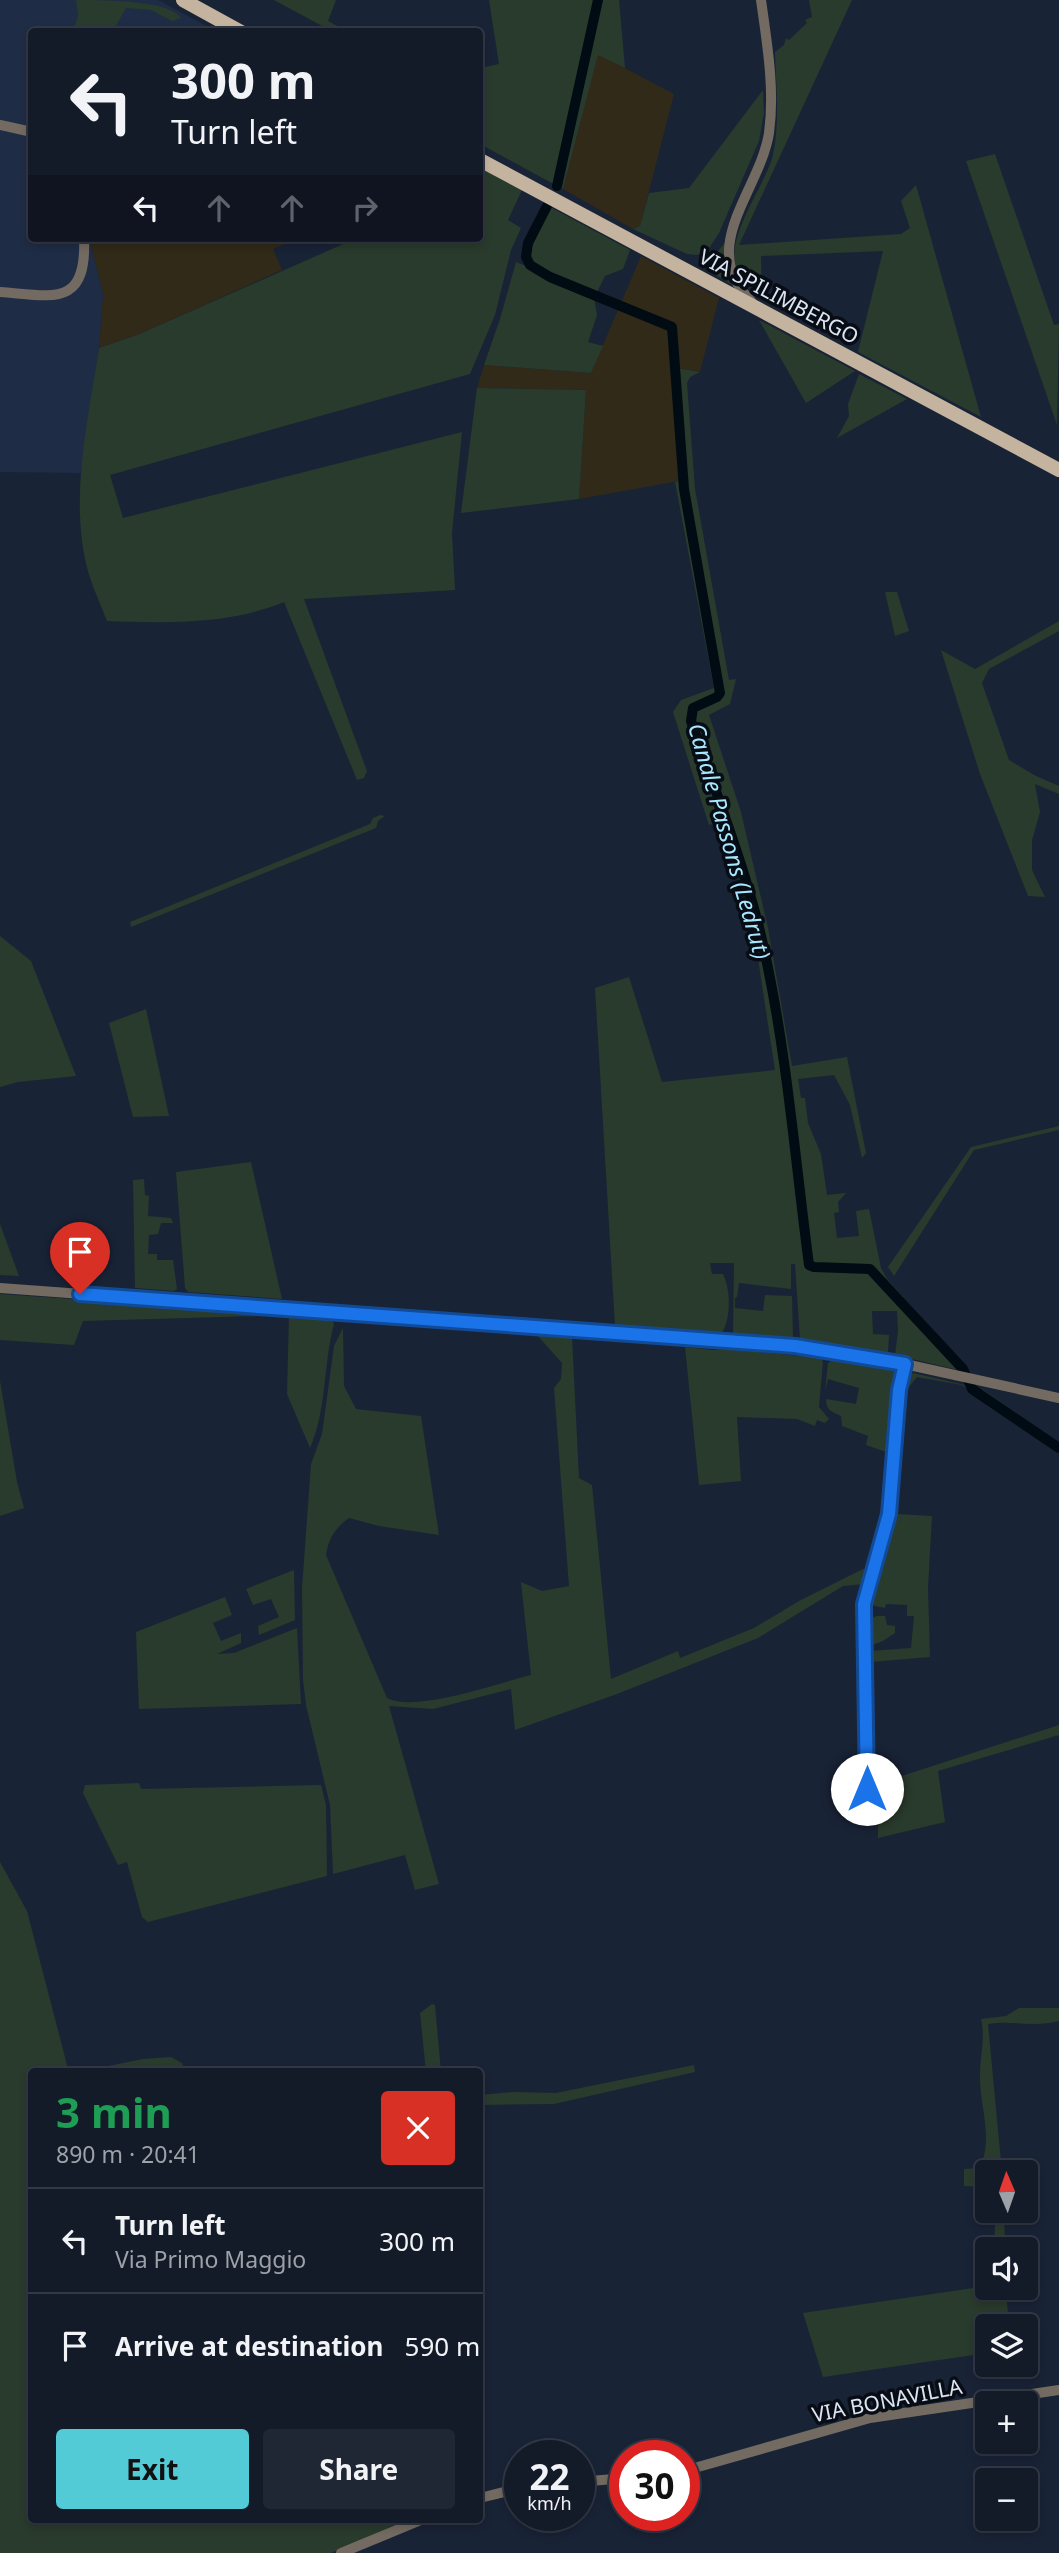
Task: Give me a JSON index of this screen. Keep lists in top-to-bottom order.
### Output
{
  "streets": {
    "main road": ["VIA SPILIMBERGO"],
    "street": ["VIA BONAVILLA"]
  },
  "water": ["Canale Passons (Ledrut)"],
  "north": "top",
  "page": {
    "turn": ["300 m", "Turn left"],
    "heading": ["3 min", "890 m · 20:41"],
    "map_buttons": ["+", "−"],
    "list": [
      {
        "name": "Turn left",
        "note": "Via Primo Maggio",
        "value": "300 m"
      },
      {
        "name": "Arrive at destination",
        "value": "590 m"
      }
    ],
    "buttons": ["Exit", "Share"],
    "speed": "22 km/h",
    "limit": "30"
  }
}
